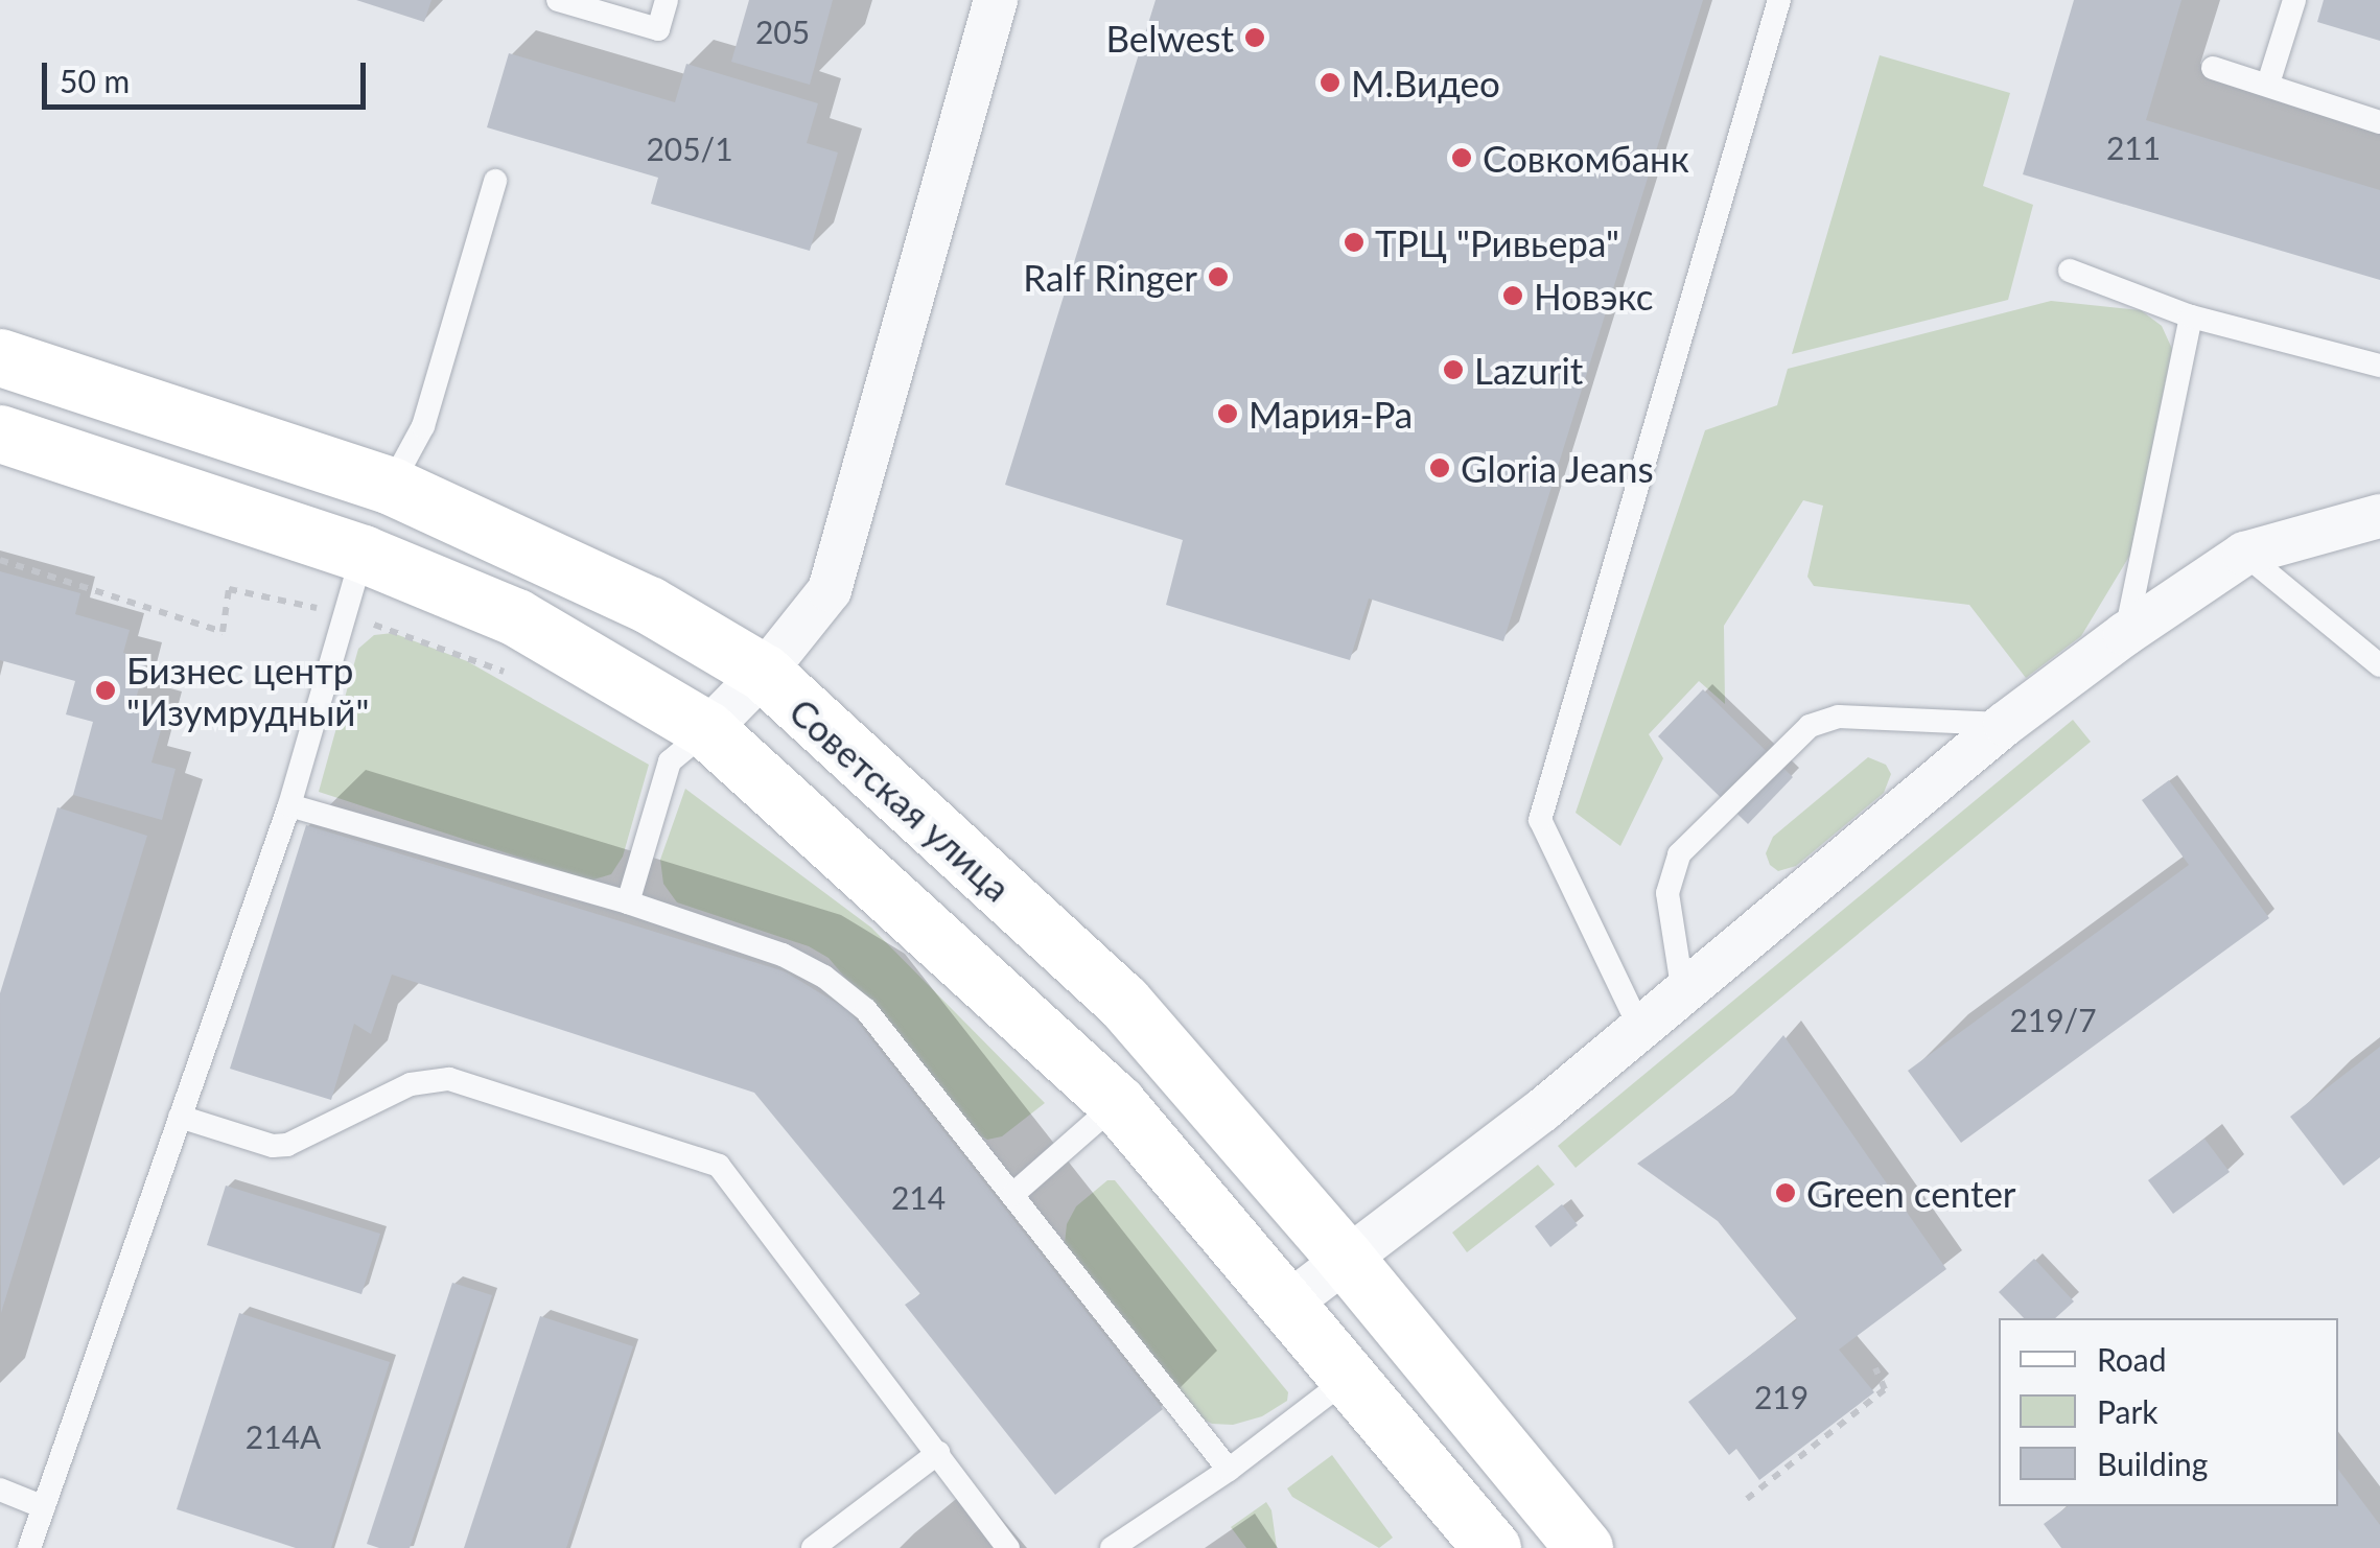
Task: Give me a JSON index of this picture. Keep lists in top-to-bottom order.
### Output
{
  "streets": {
    "main road": ["Советская улица"]
  },
  "places": [
    "Belwest",
    "М.Видео",
    "Совкомбанк",
    "ТРЦ \"Ривьера\"",
    "Ralf Ringer",
    "Новэкс",
    "Lazurit",
    "Мария-Ра",
    "Gloria Jeans",
    "Бизнес центр \"Изумрудный\"",
    "Green center"
  ],
  "house_numbers": [
    "205",
    "211",
    "205/1",
    "219/7",
    "214",
    "219",
    "214А"
  ],
  "legend": ["Road", "Park", "Building"],
  "scale_bar": "50 m"
}
